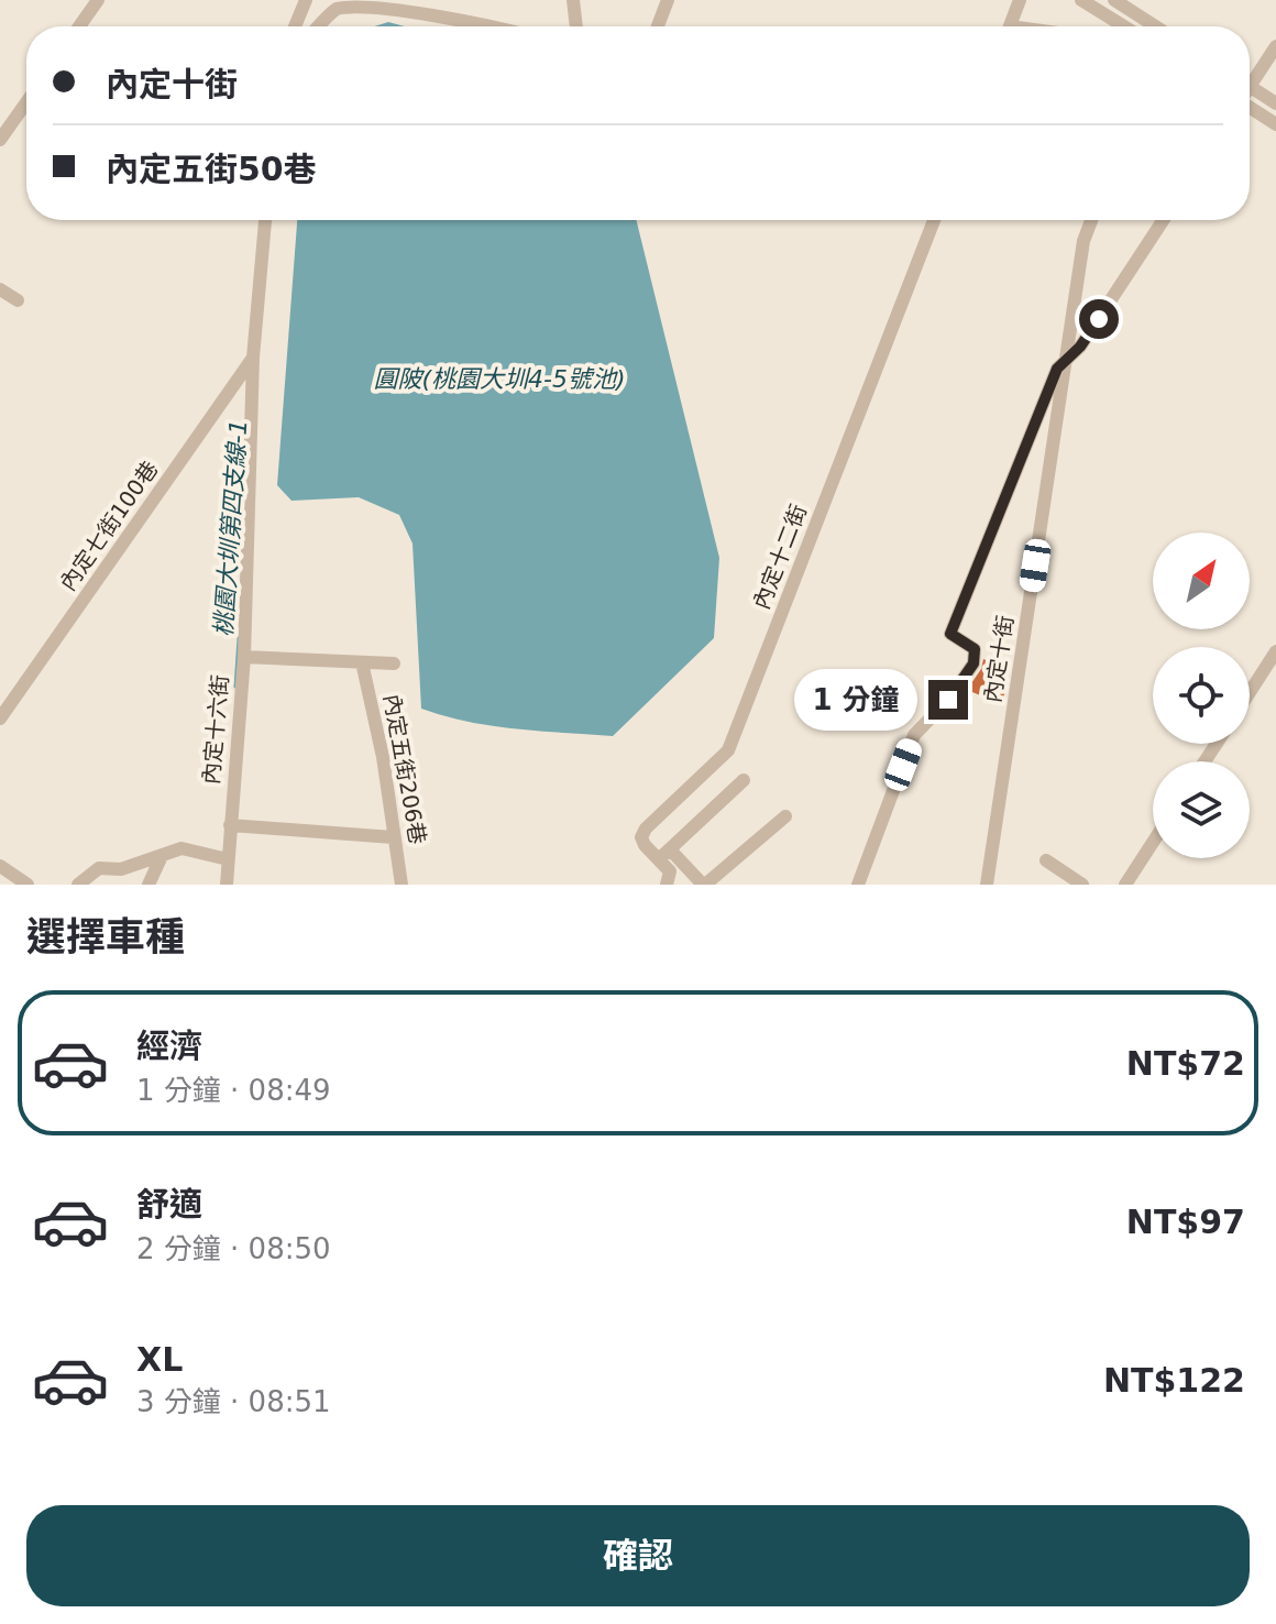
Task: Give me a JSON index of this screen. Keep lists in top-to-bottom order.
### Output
{
  "streets": {
    "street": [
      "內定七街100巷",
      "內定十二街",
      "內定十街",
      "內定十六街",
      "內定五街206巷"
    ]
  },
  "crossings": [
    ["內定七街100巷", "內定十六街"]
  ],
  "water": ["圓陂(桃園大圳4-5號池)", "桃園大圳第四支線-1"],
  "north": "top right",
  "page": {
    "banner": ["內定十街", "內定五街50巷"],
    "bubble": "1 分鐘",
    "heading": "選擇車種",
    "list": [
      {
        "name": "經濟",
        "note": "1 分鐘 · 08:49",
        "value": "NT$72"
      },
      {
        "name": "舒適",
        "note": "2 分鐘 · 08:50",
        "value": "NT$97"
      },
      {
        "name": "XL",
        "note": "3 分鐘 · 08:51",
        "value": "NT$122"
      }
    ],
    "buttons": "確認"
  }
}
